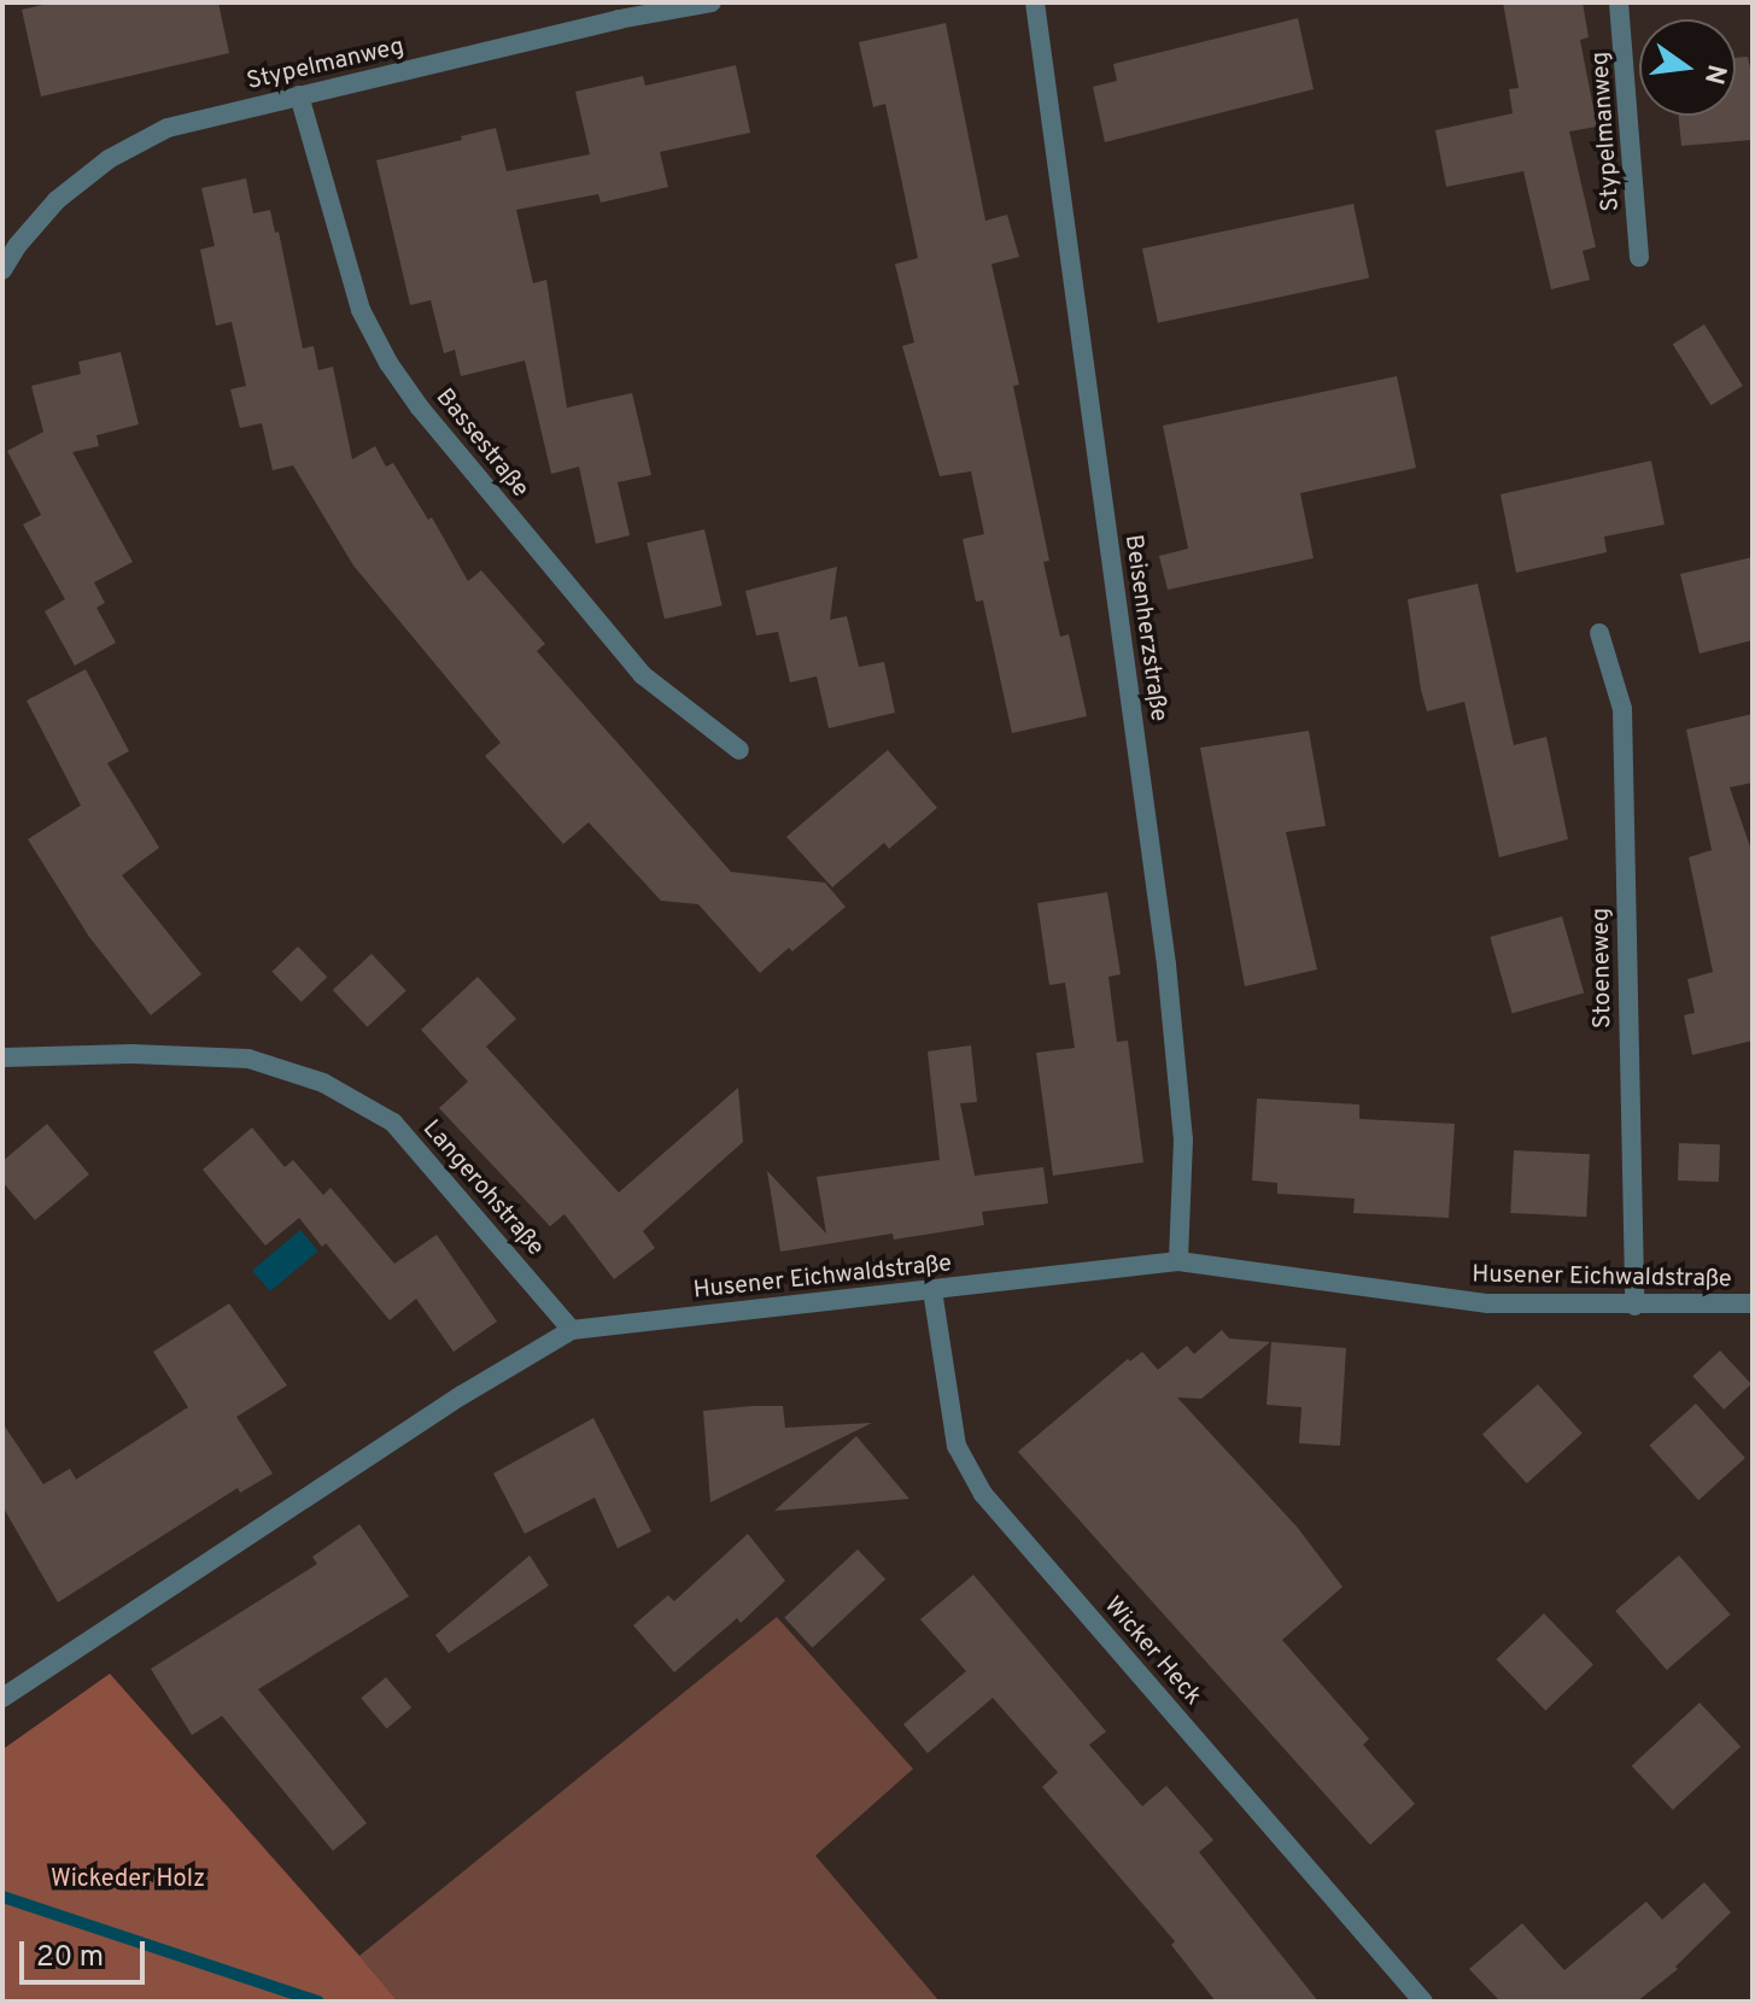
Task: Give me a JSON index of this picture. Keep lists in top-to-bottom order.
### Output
{
  "streets": {
    "street": [
      "Stypelmanweg",
      "Bassestraße",
      "Beisenherzstraße",
      "Stoeneweg",
      "Langerohstraße",
      "Husener Eichwaldstraße",
      "Wicker Heck"
    ]
  },
  "crossings": [
    ["Stypelmanweg", "Bassestraße"],
    ["Beisenherzstraße", "Husener Eichwaldstraße"],
    ["Stoeneweg", "Husener Eichwaldstraße"],
    ["Langerohstraße", "Husener Eichwaldstraße"],
    ["Husener Eichwaldstraße", "Wicker Heck"]
  ],
  "parks": ["Wickeder Holz"],
  "scale_bar": "20 m",
  "north": "right"
}
